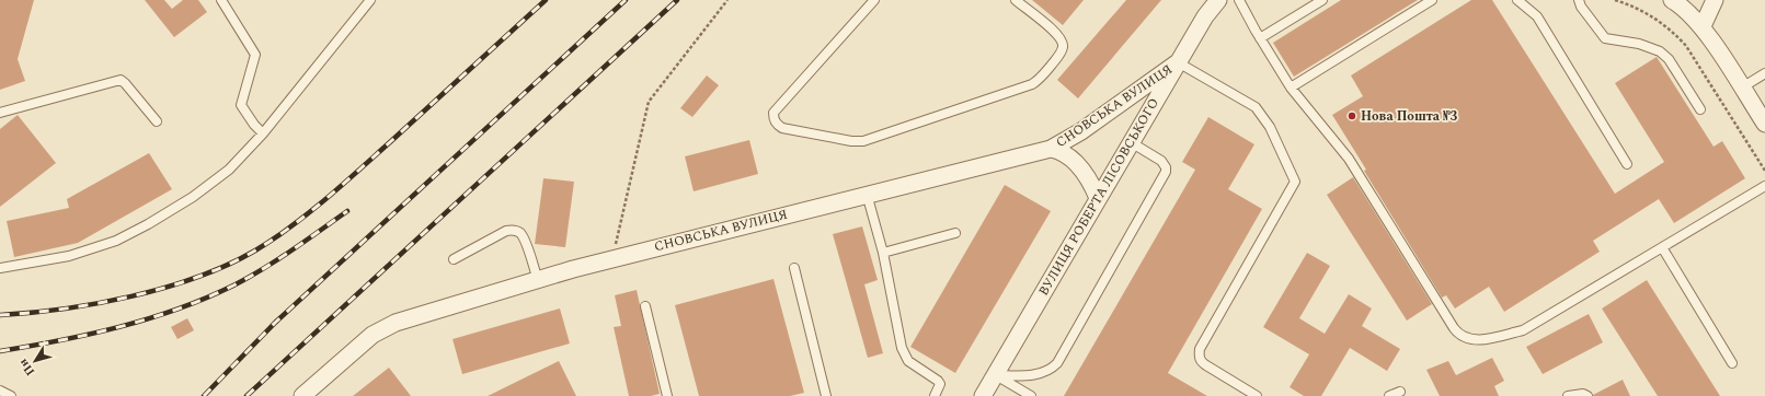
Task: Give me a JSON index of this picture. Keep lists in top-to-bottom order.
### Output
{
  "streets": {
    "street": ["СНОВСЬКА ВУЛИЦЯ", "ВУЛИЦЯ РОБЕРТА ЛІСОВСЬКОГО"]
  },
  "crossings": [
    ["СНОВСЬКА ВУЛИЦЯ", "ВУЛИЦЯ РОБЕРТА ЛІСОВСЬКОГО"]
  ],
  "places": ["Нова Пошта №3"],
  "north": "bottom left"
}
